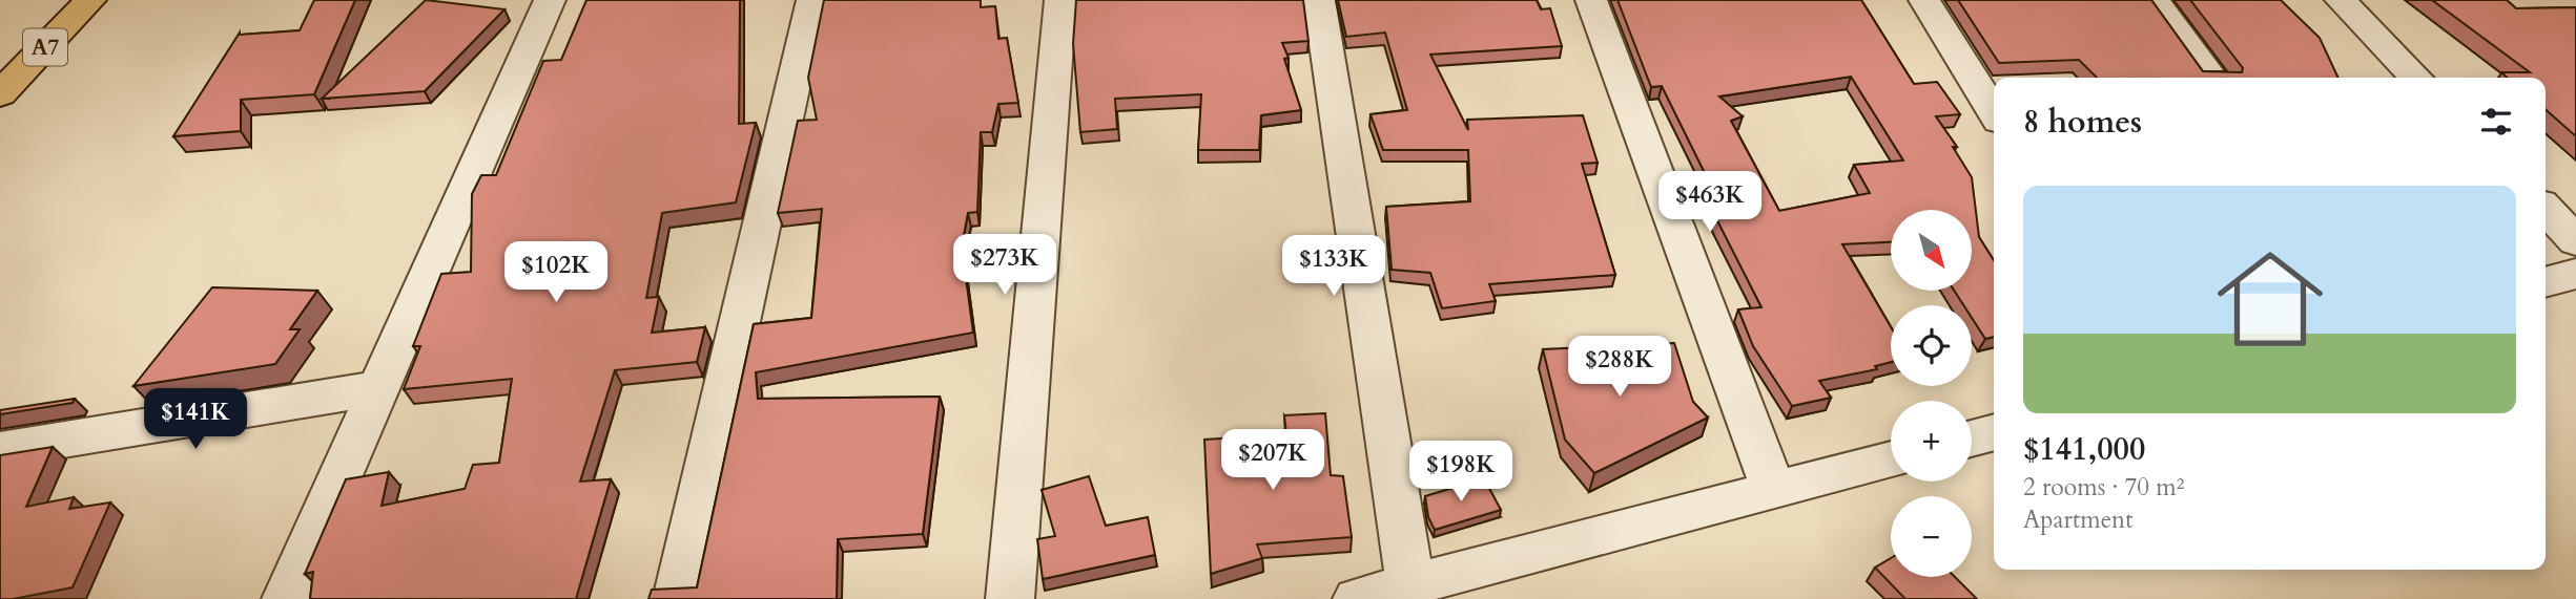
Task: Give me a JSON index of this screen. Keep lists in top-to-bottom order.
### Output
{
  "streets": {
    "highway": ["A7"]
  },
  "north": "bottom right",
  "page": {
    "heading": "8 homes",
    "list": [
      {
        "name": "$141,000",
        "note": "2 rooms · 70 m² · Apartment"
      }
    ],
    "price": [
      "$463K",
      "$273K",
      "$133K",
      "$102K",
      "$288K",
      "$141K",
      "$207K",
      "$198K"
    ],
    "map_buttons": ["+", "−"]
  }
}
